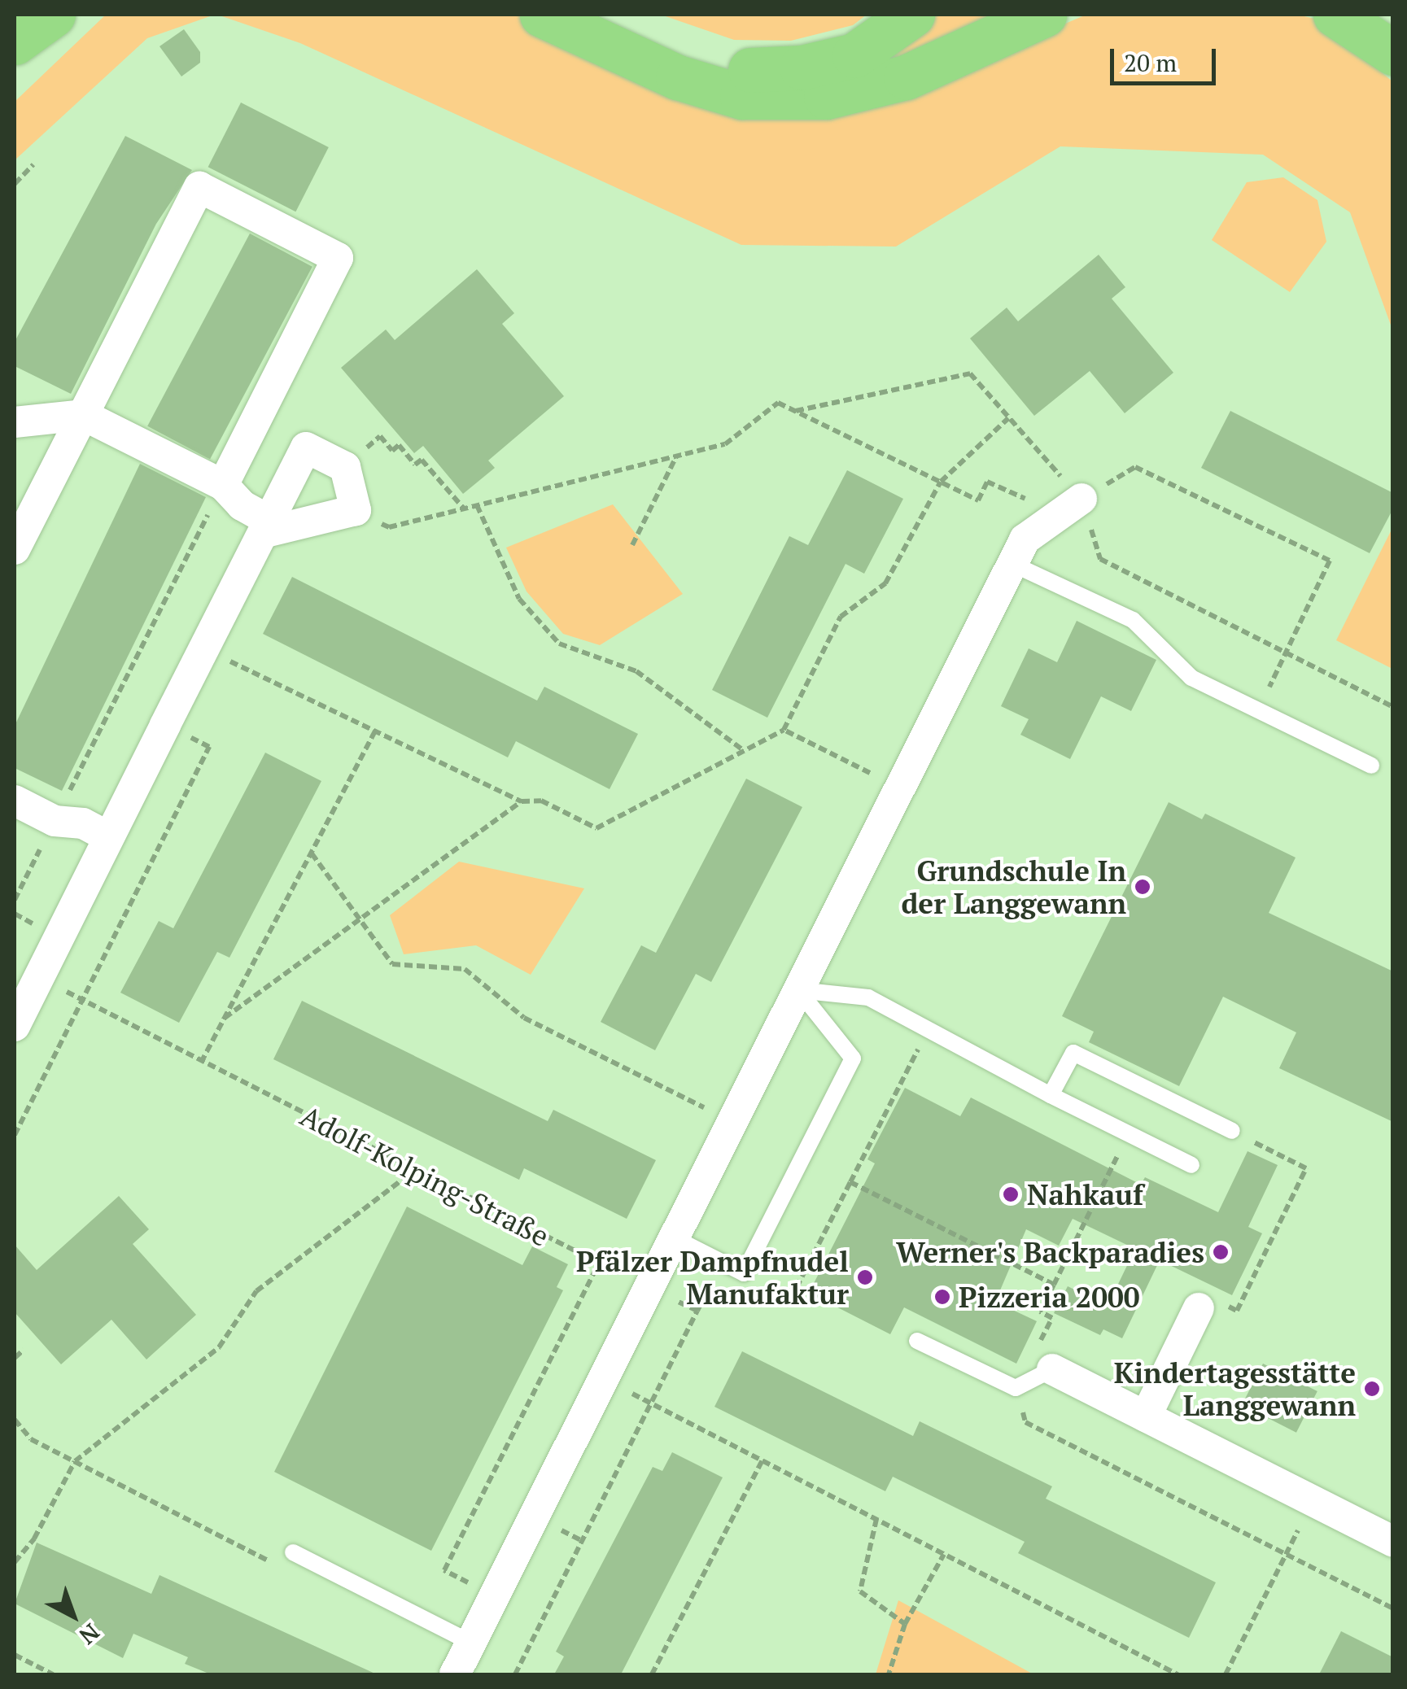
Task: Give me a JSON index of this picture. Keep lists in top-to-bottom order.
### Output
{
  "streets": {
    "path": ["Adolf-Kolping-Straße"]
  },
  "places": [
    "Grundschule In der Langgewann",
    "Nahkauf",
    "Werner's Backparadies",
    "Pfälzer Dampfnudel Manufaktur",
    "Pizzeria 2000",
    "Kindertagesstätte Langgewann"
  ],
  "scale_bar": "20 m",
  "north": "bottom right"
}
